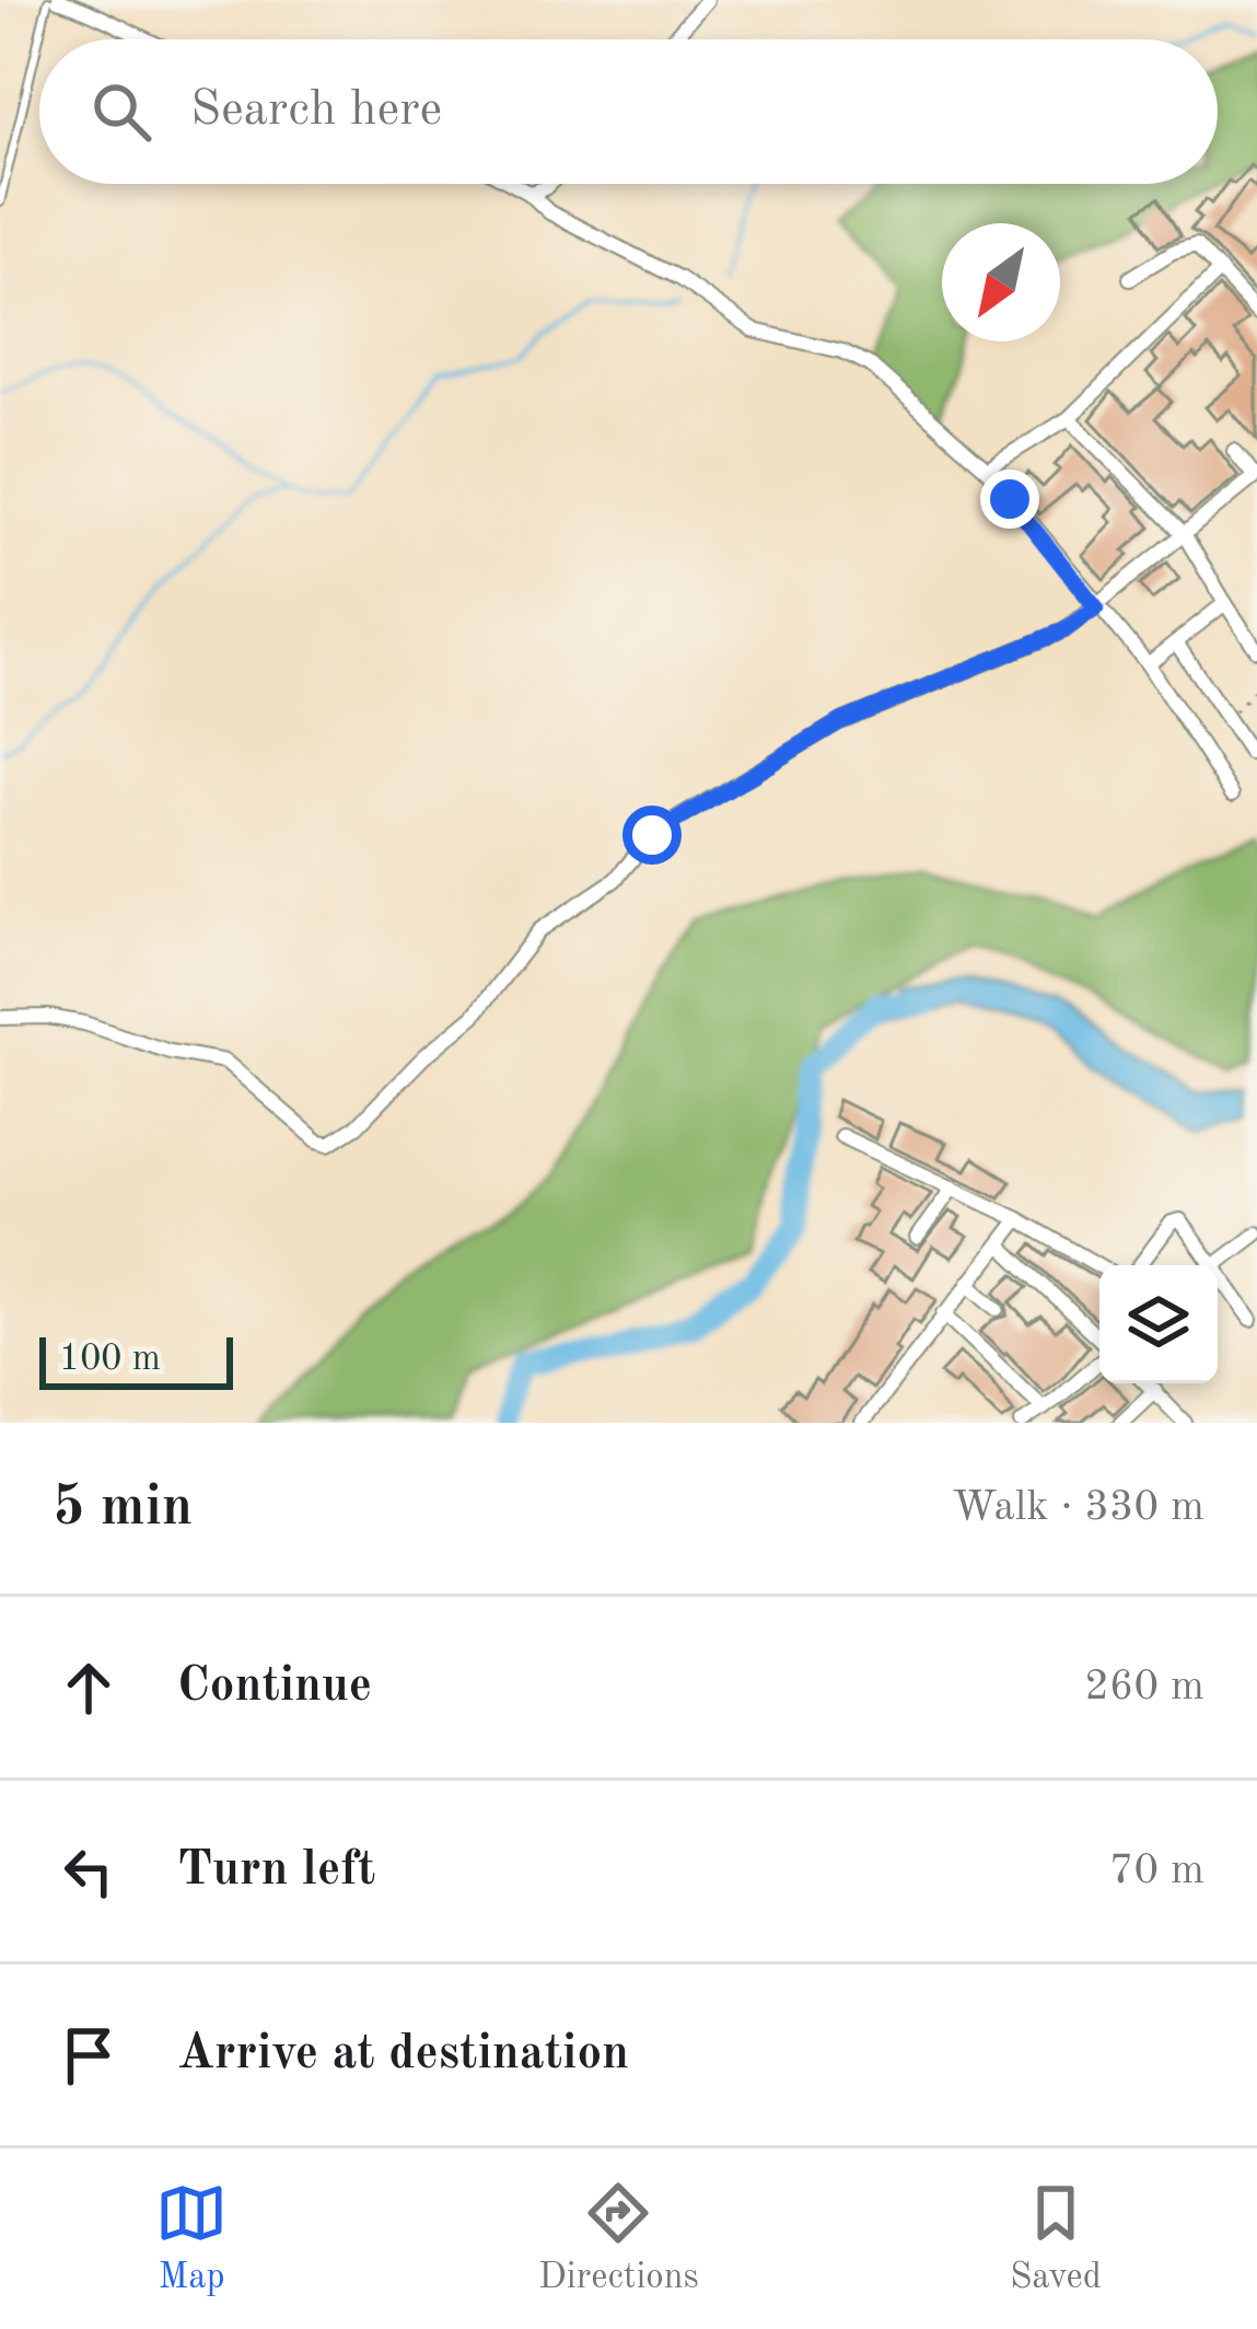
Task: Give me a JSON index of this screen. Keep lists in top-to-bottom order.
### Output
{
  "scale_bar": "100 m",
  "north": "bottom left",
  "page": {
    "search": "Search here",
    "scale": "100 m",
    "heading": ["5 min", "Walk · 330 m"],
    "list": [
      ["Continue", "260 m"],
      ["Turn left", "70 m"],
      "Arrive at destination"
    ],
    "nav": ["Map", "Directions", "Saved"]
  }
}
